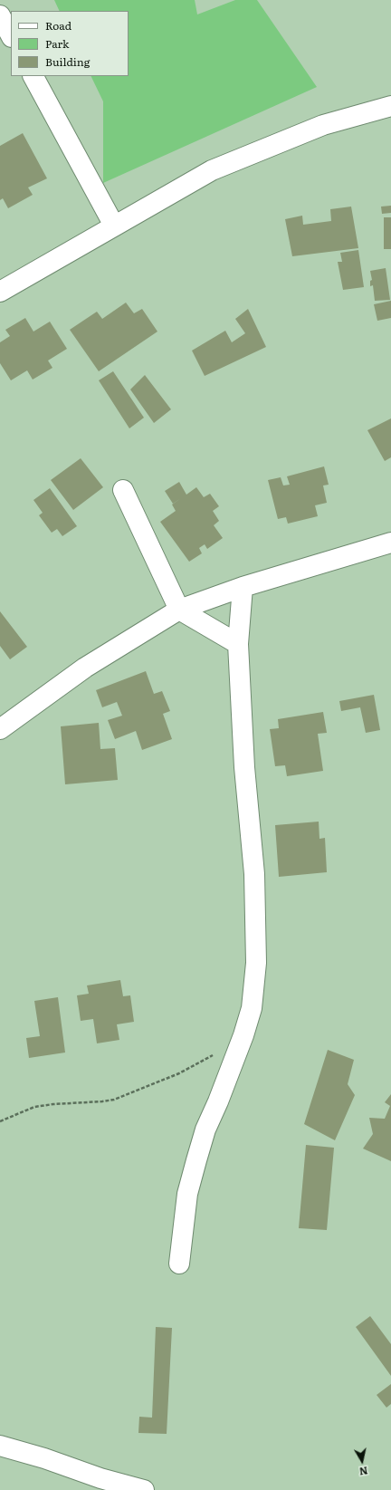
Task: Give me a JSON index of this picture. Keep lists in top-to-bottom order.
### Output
{
  "legend": ["Road", "Park", "Building"],
  "north": "bottom"
}
